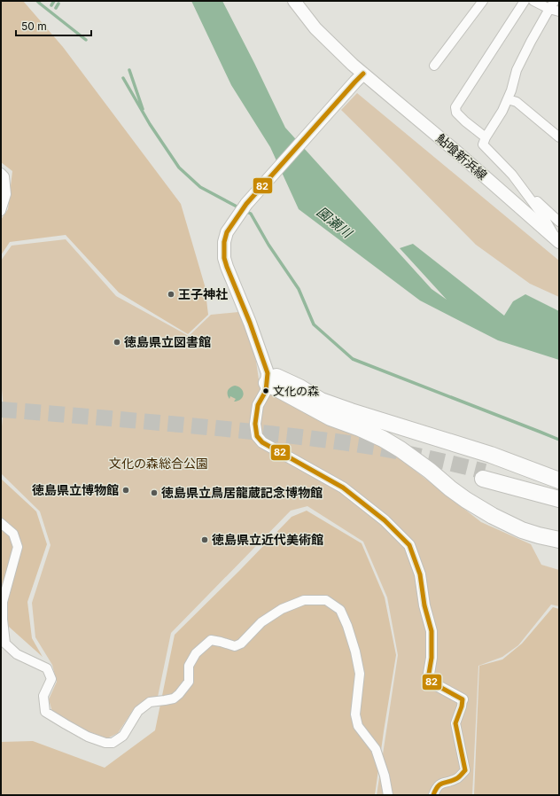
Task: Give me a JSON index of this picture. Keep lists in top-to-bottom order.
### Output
{
  "streets": {
    "main road": ["鮎喰新浜線"]
  },
  "water": ["園瀬川"],
  "parks": ["文化の森総合公園"],
  "places": [
    "王子神社",
    "徳島県立図書館",
    "文化の森",
    "徳島県立博物館",
    "徳島県立鳥居龍蔵記念博物館",
    "徳島県立近代美術館"
  ],
  "lines": ["transit line 82"],
  "scale_bar": "50 m"
}
